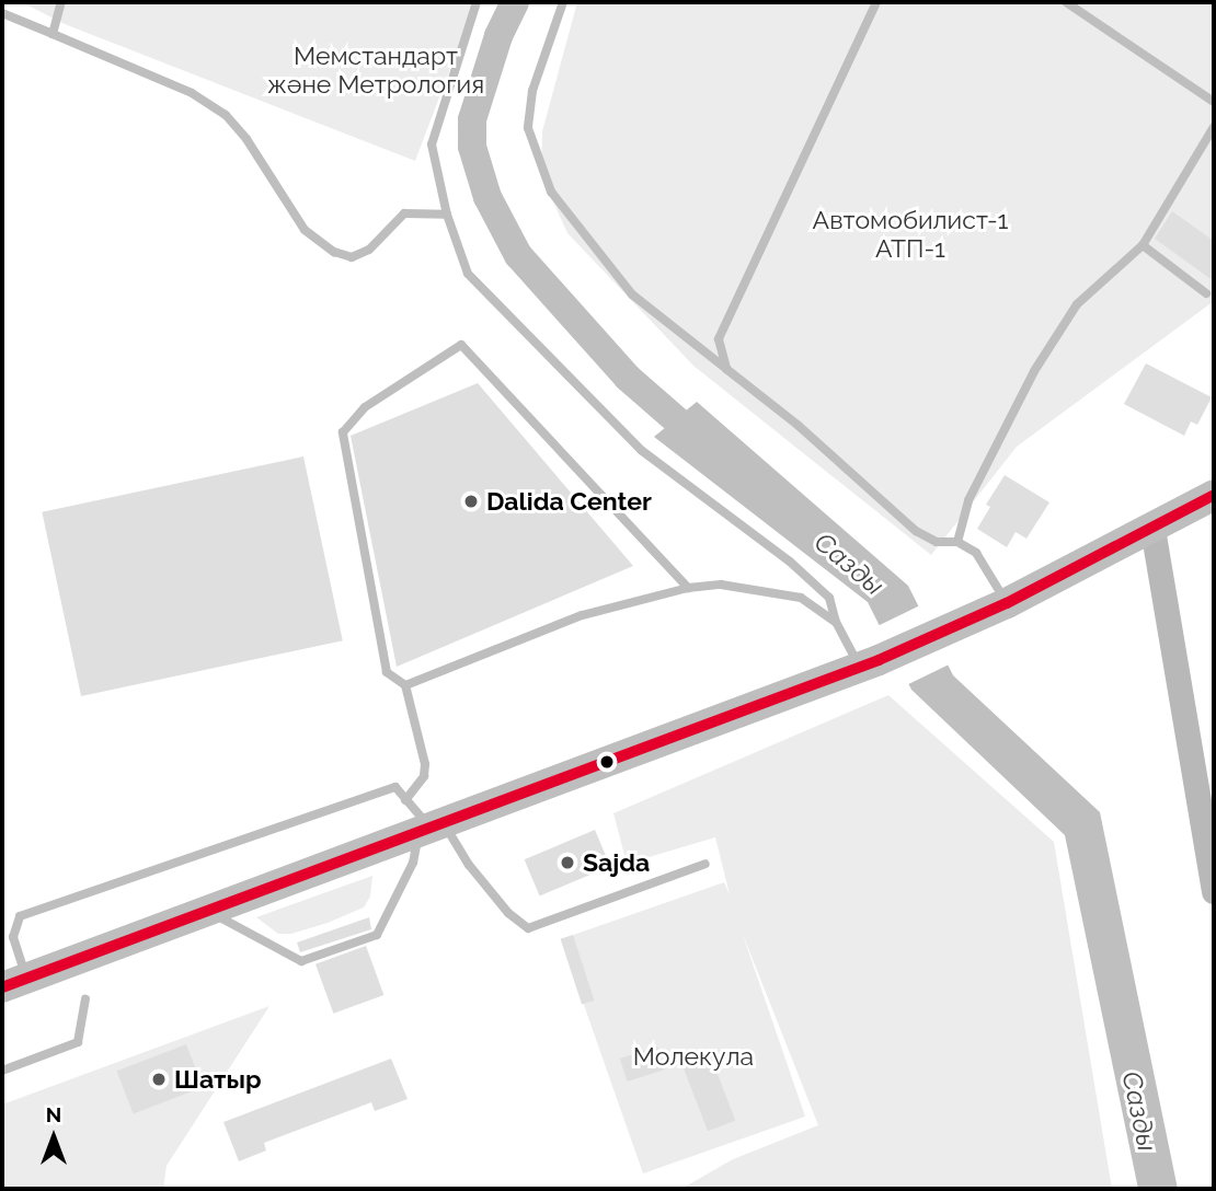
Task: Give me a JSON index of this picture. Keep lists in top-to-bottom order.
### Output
{
  "water": ["Сазды"],
  "parks": ["Мемстандарт және Метрология", "Автомобилист-1 АТП-1", "Молекула"],
  "places": ["Dalida Center", "Sajda", "Шатыр"],
  "north": "top"
}
